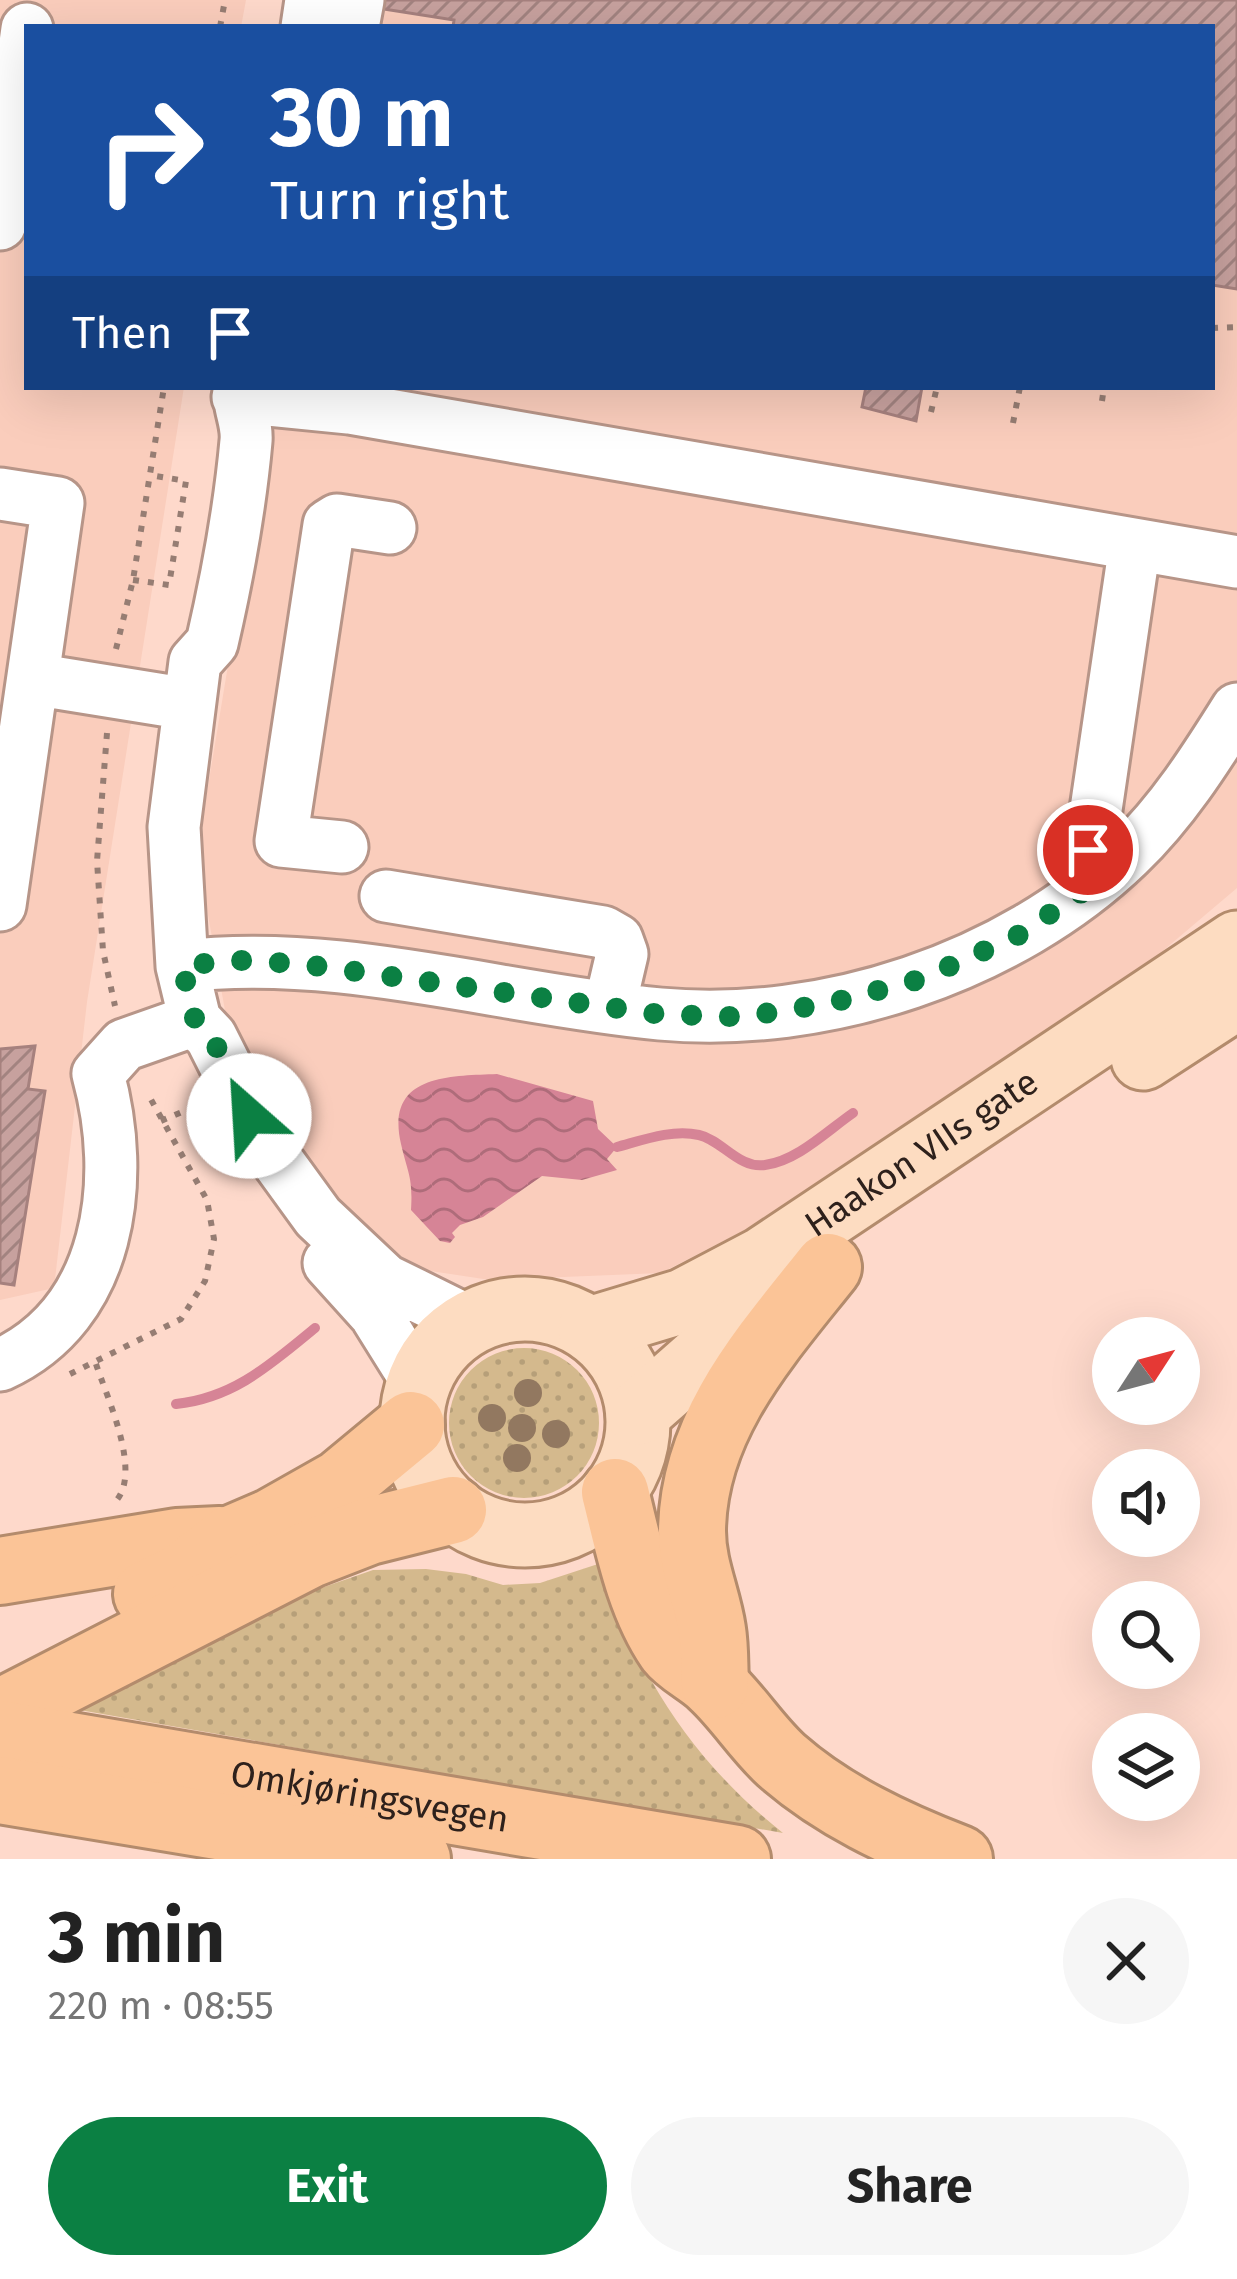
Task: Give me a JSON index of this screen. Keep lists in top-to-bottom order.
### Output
{
  "streets": {
    "highway": ["Omkjøringsvegen"],
    "main road": ["Haakon VIIs gate"]
  },
  "north": "top right",
  "page": {
    "turn": ["30 m", "Turn right"],
    "then": "Then",
    "heading": ["3 min", "220 m · 08:55"],
    "buttons": ["Exit", "Share"]
  }
}
